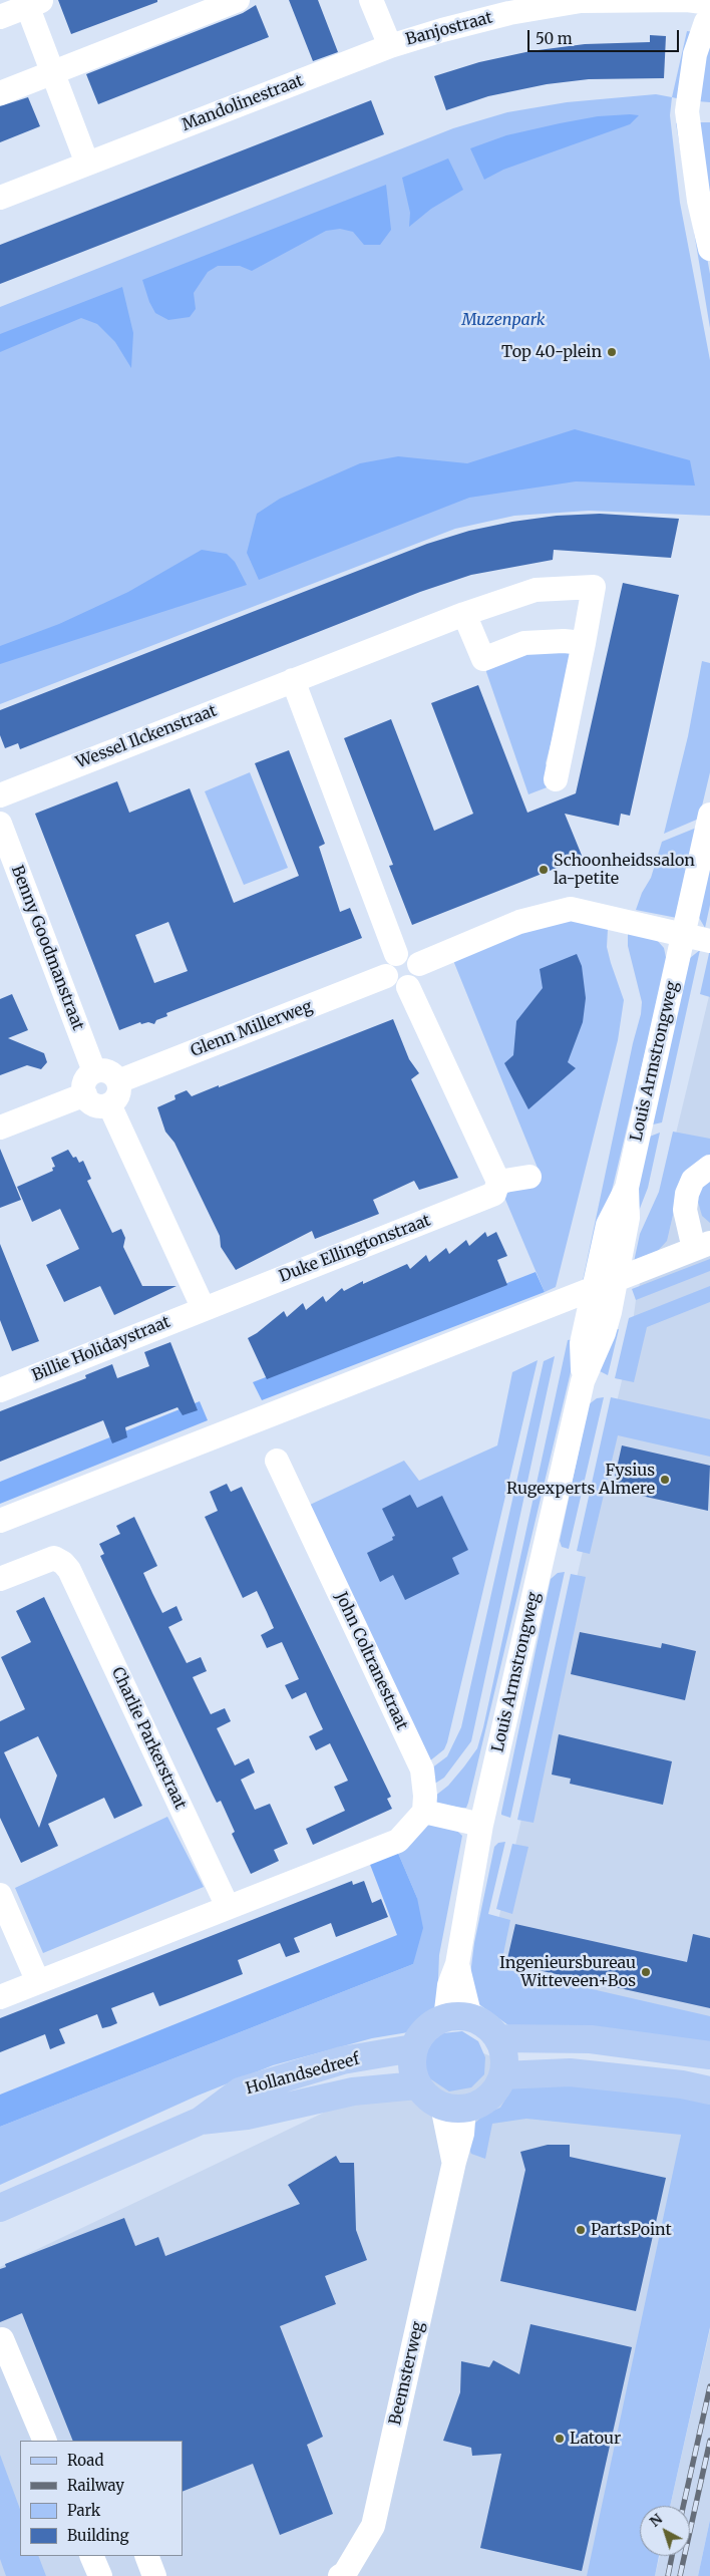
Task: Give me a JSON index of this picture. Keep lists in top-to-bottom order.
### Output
{
  "streets": {
    "main road": ["Hollandsedreef"],
    "street": [
      "Banjostraat",
      "Mandolinestraat",
      "Wessel Ilckenstraat",
      "Benny Goodmanstraat",
      "Glenn Millerweg",
      "Louis Armstrongweg",
      "Duke Ellingtonstraat",
      "Billie Holidaystraat",
      "John Coltranestraat",
      "Charlie Parkerstraat",
      "Beemsterweg"
    ]
  },
  "crossings": [
    ["Banjostraat", "Mandolinestraat"],
    ["Benny Goodmanstraat", "Glenn Millerweg"],
    ["Louis Armstrongweg", "Hollandsedreef"],
    ["Louis Armstrongweg", "Beemsterweg"],
    ["Duke Ellingtonstraat", "Billie Holidaystraat"],
    ["Hollandsedreef", "Beemsterweg"]
  ],
  "parks": ["Muzenpark"],
  "places": [
    "Top 40-plein",
    "Schoonheidssalon la-petite",
    "Fysius Rugexperts Almere",
    "Ingenieursbureau Witteveen+Bos",
    "PartsPoint",
    "Latour"
  ],
  "legend": [
    "Road",
    "Railway",
    "Park",
    "Building"
  ],
  "scale_bar": "50 m",
  "north": "top left"
}
